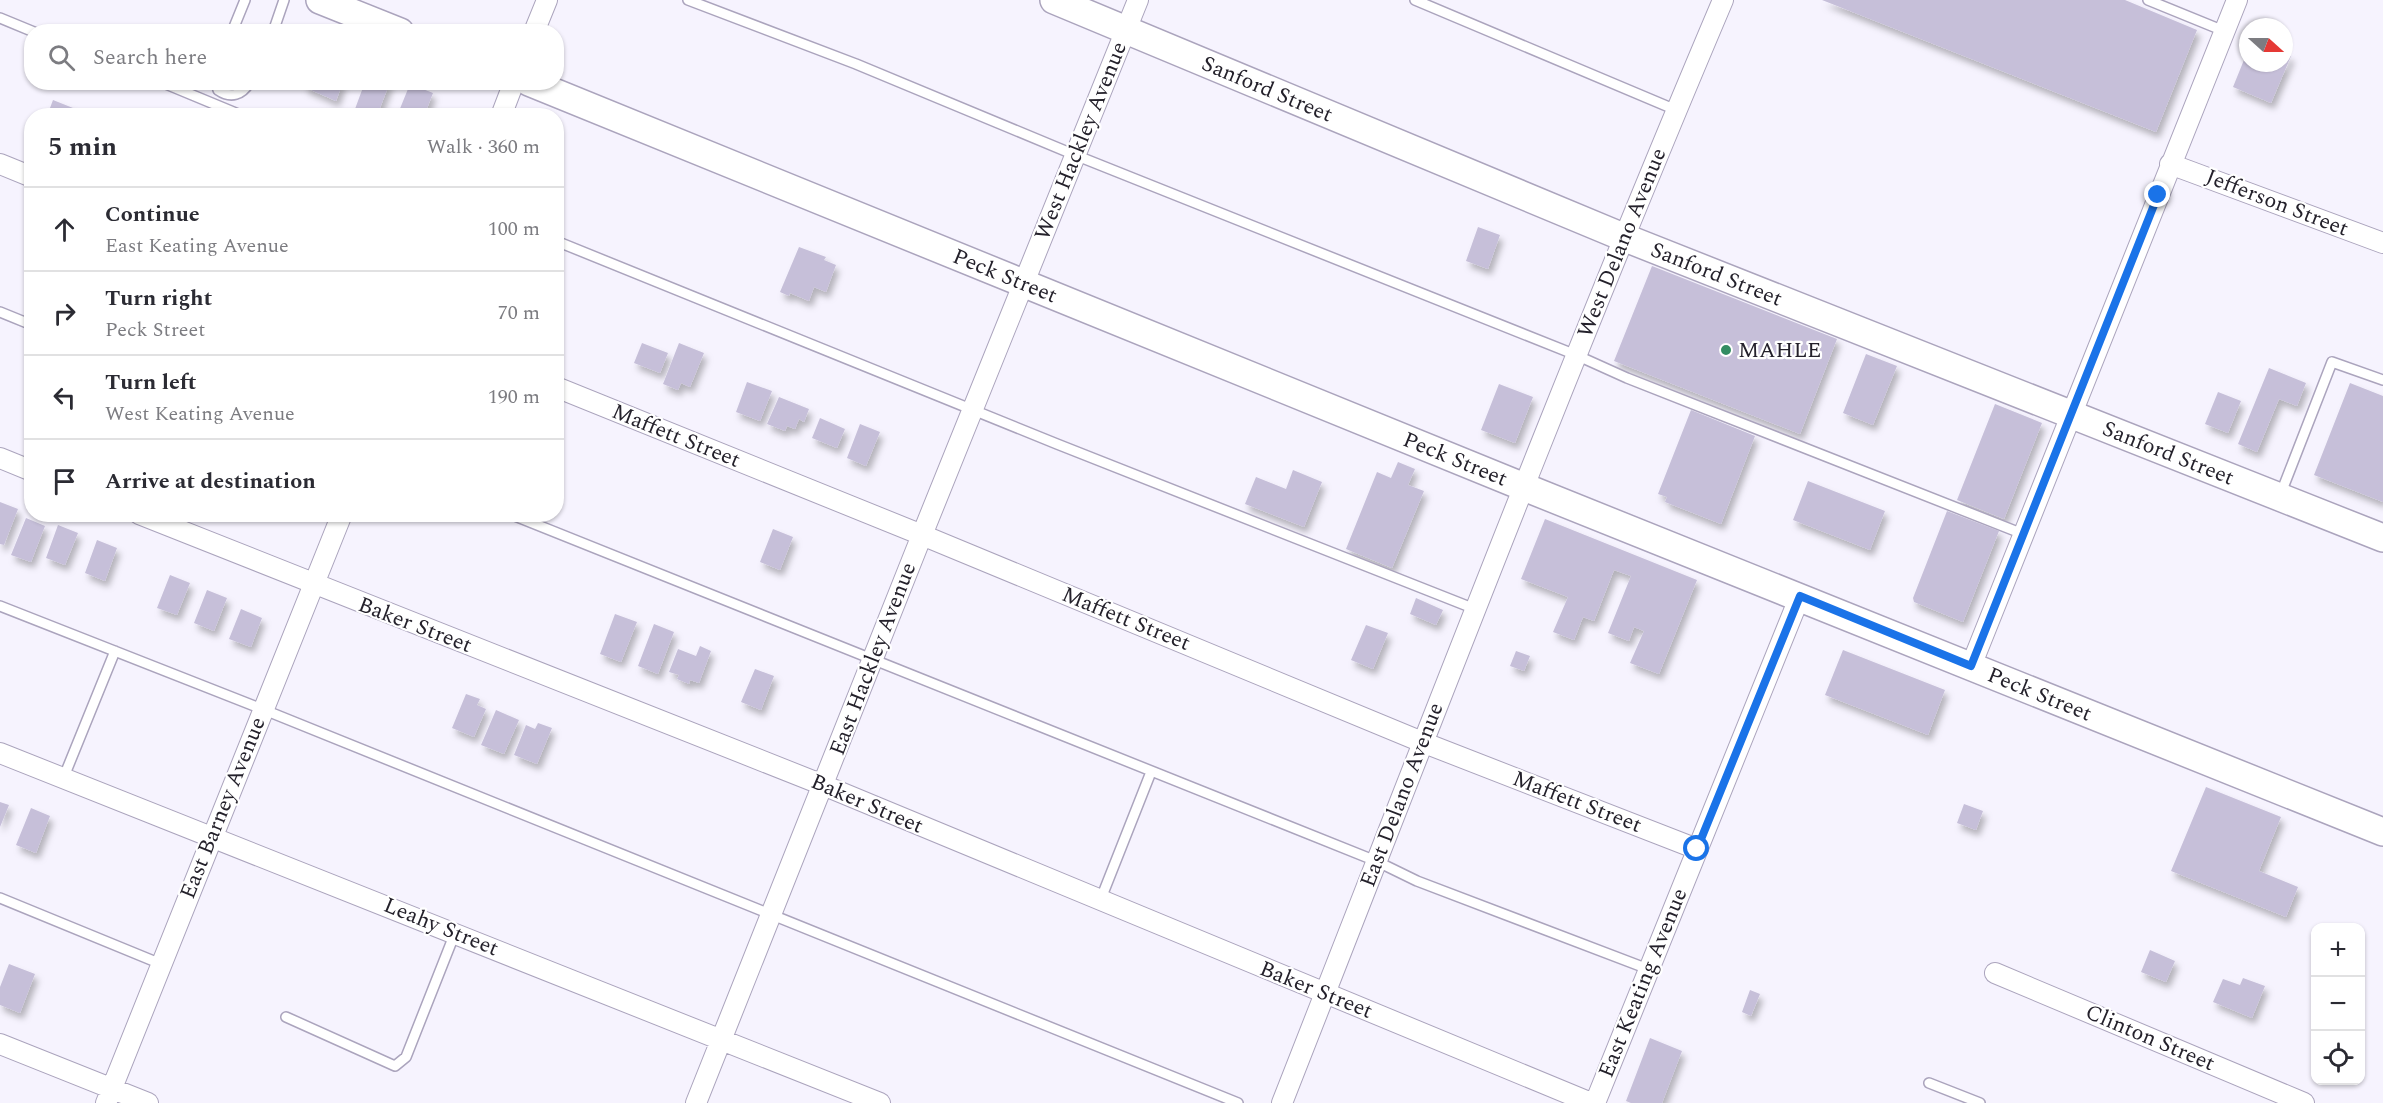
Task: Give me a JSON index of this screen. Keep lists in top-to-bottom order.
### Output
{
  "streets": {
    "street": [
      "Sanford Street",
      "West Hackley Avenue",
      "Jefferson Street",
      "West Delano Avenue",
      "Peck Street",
      "Maffett Street",
      "Baker Street",
      "East Hackley Avenue",
      "East Delano Avenue",
      "East Barney Avenue",
      "Leahy Street",
      "East Keating Avenue",
      "Clinton Street"
    ]
  },
  "crossings": [
    ["Sanford Street", "West Hackley Avenue"],
    ["Sanford Street", "West Delano Avenue"],
    ["West Hackley Avenue", "Peck Street"],
    ["West Hackley Avenue", "East Hackley Avenue"],
    ["West Delano Avenue", "Peck Street"],
    ["West Delano Avenue", "East Delano Avenue"],
    ["Peck Street", "East Hackley Avenue"],
    ["Peck Street", "East Delano Avenue"],
    ["Peck Street", "East Keating Avenue"],
    ["Maffett Street", "East Hackley Avenue"],
    ["Maffett Street", "East Delano Avenue"],
    ["Maffett Street", "East Keating Avenue"],
    ["Baker Street", "East Hackley Avenue"],
    ["Baker Street", "East Delano Avenue"],
    ["Baker Street", "East Barney Avenue"],
    ["Baker Street", "East Keating Avenue"],
    ["East Hackley Avenue", "Leahy Street"],
    ["East Barney Avenue", "Leahy Street"]
  ],
  "places": ["MAHLE"],
  "north": "right",
  "page": {
    "search": "Search here",
    "heading": ["5 min", "Walk · 360 m"],
    "list": [
      ["Continue", "East Keating Avenue", "100 m"],
      ["Turn right", "Peck Street", "70 m"],
      ["Turn left", "West Keating Avenue", "190 m"],
      "Arrive at destination"
    ],
    "map_buttons": ["+", "−"]
  }
}
